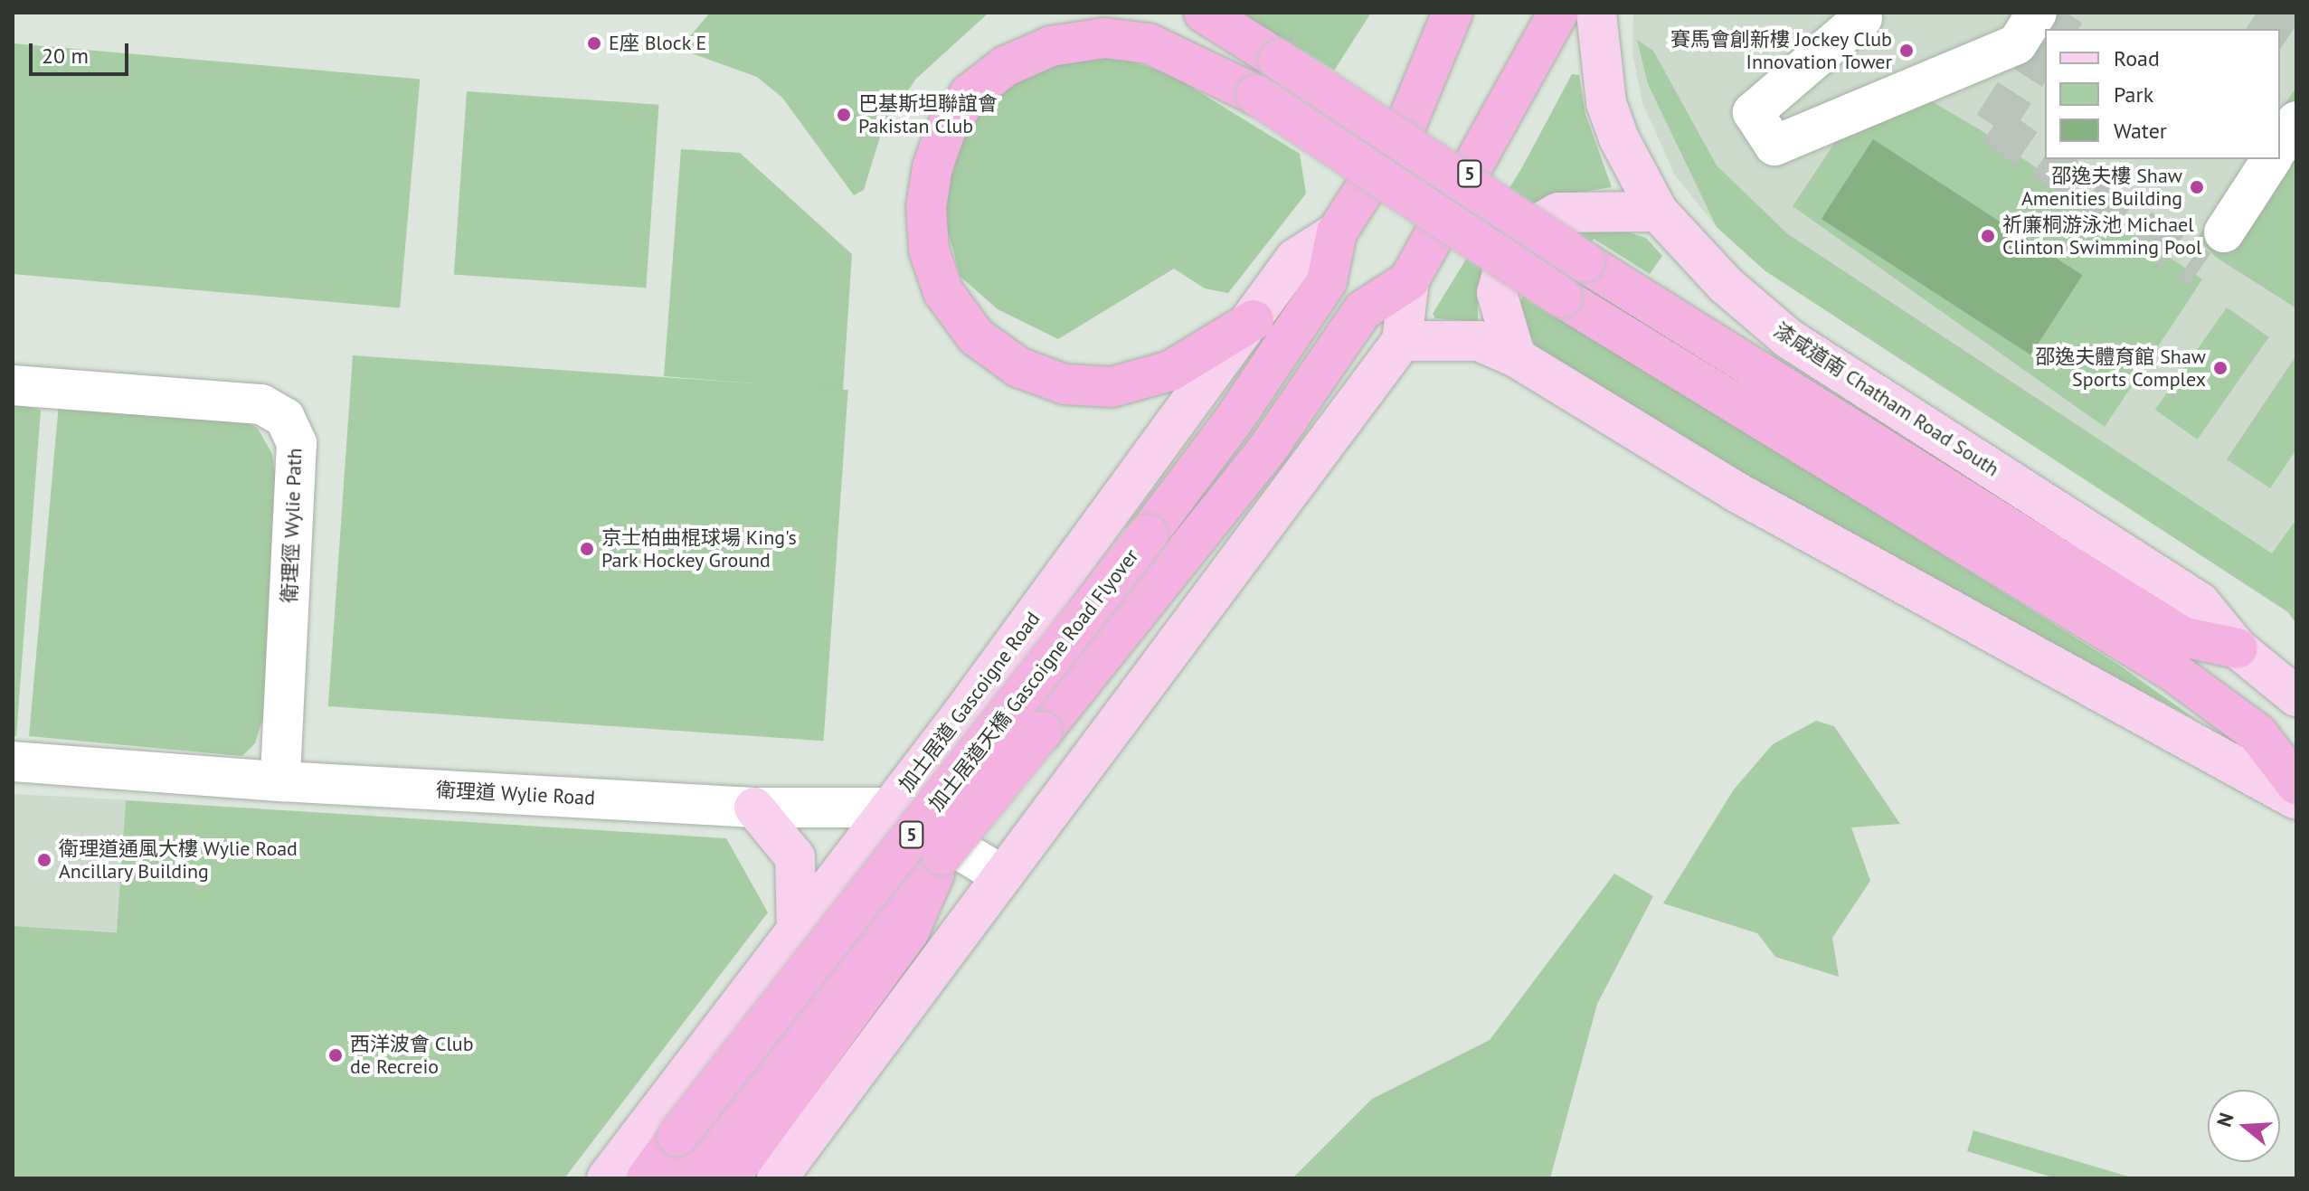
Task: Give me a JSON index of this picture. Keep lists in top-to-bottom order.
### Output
{
  "streets": {
    "highway": ["5", "加士居道天橋 Gascoigne Road Flyover"],
    "main road": ["漆咸道南 Chatham Road South", "加士居道 Gascoigne Road"],
    "street": ["衛理徑 Wylie Path", "衛理道 Wylie Road"]
  },
  "crossings": [
    ["5", "加士居道天橋 Gascoigne Road Flyover"],
    ["5", "加士居道 Gascoigne Road"],
    ["衛理徑 Wylie Path", "衛理道 Wylie Road"],
    ["加士居道天橋 Gascoigne Road Flyover", "加士居道 Gascoigne Road"],
    ["加士居道 Gascoigne Road", "衛理道 Wylie Road"]
  ],
  "places": [
    "E座 Block E",
    "賽馬會創新樓 Jockey Club Innovation Tower",
    "巴基斯坦聯誼會 Pakistan Club",
    "邵逸夫樓 Shaw Amenities Building",
    "祈廉桐游泳池 Michael Clinton Swimming Pool",
    "邵逸夫體育館 Shaw Sports Complex",
    "京士柏曲棍球場 King's Park Hockey Ground",
    "衛理道通風大樓 Wylie Road Ancillary Building",
    "西洋波會 Club de Recreio"
  ],
  "legend": ["Road", "Park", "Water"],
  "scale_bar": "20 m",
  "north": "left"
}
